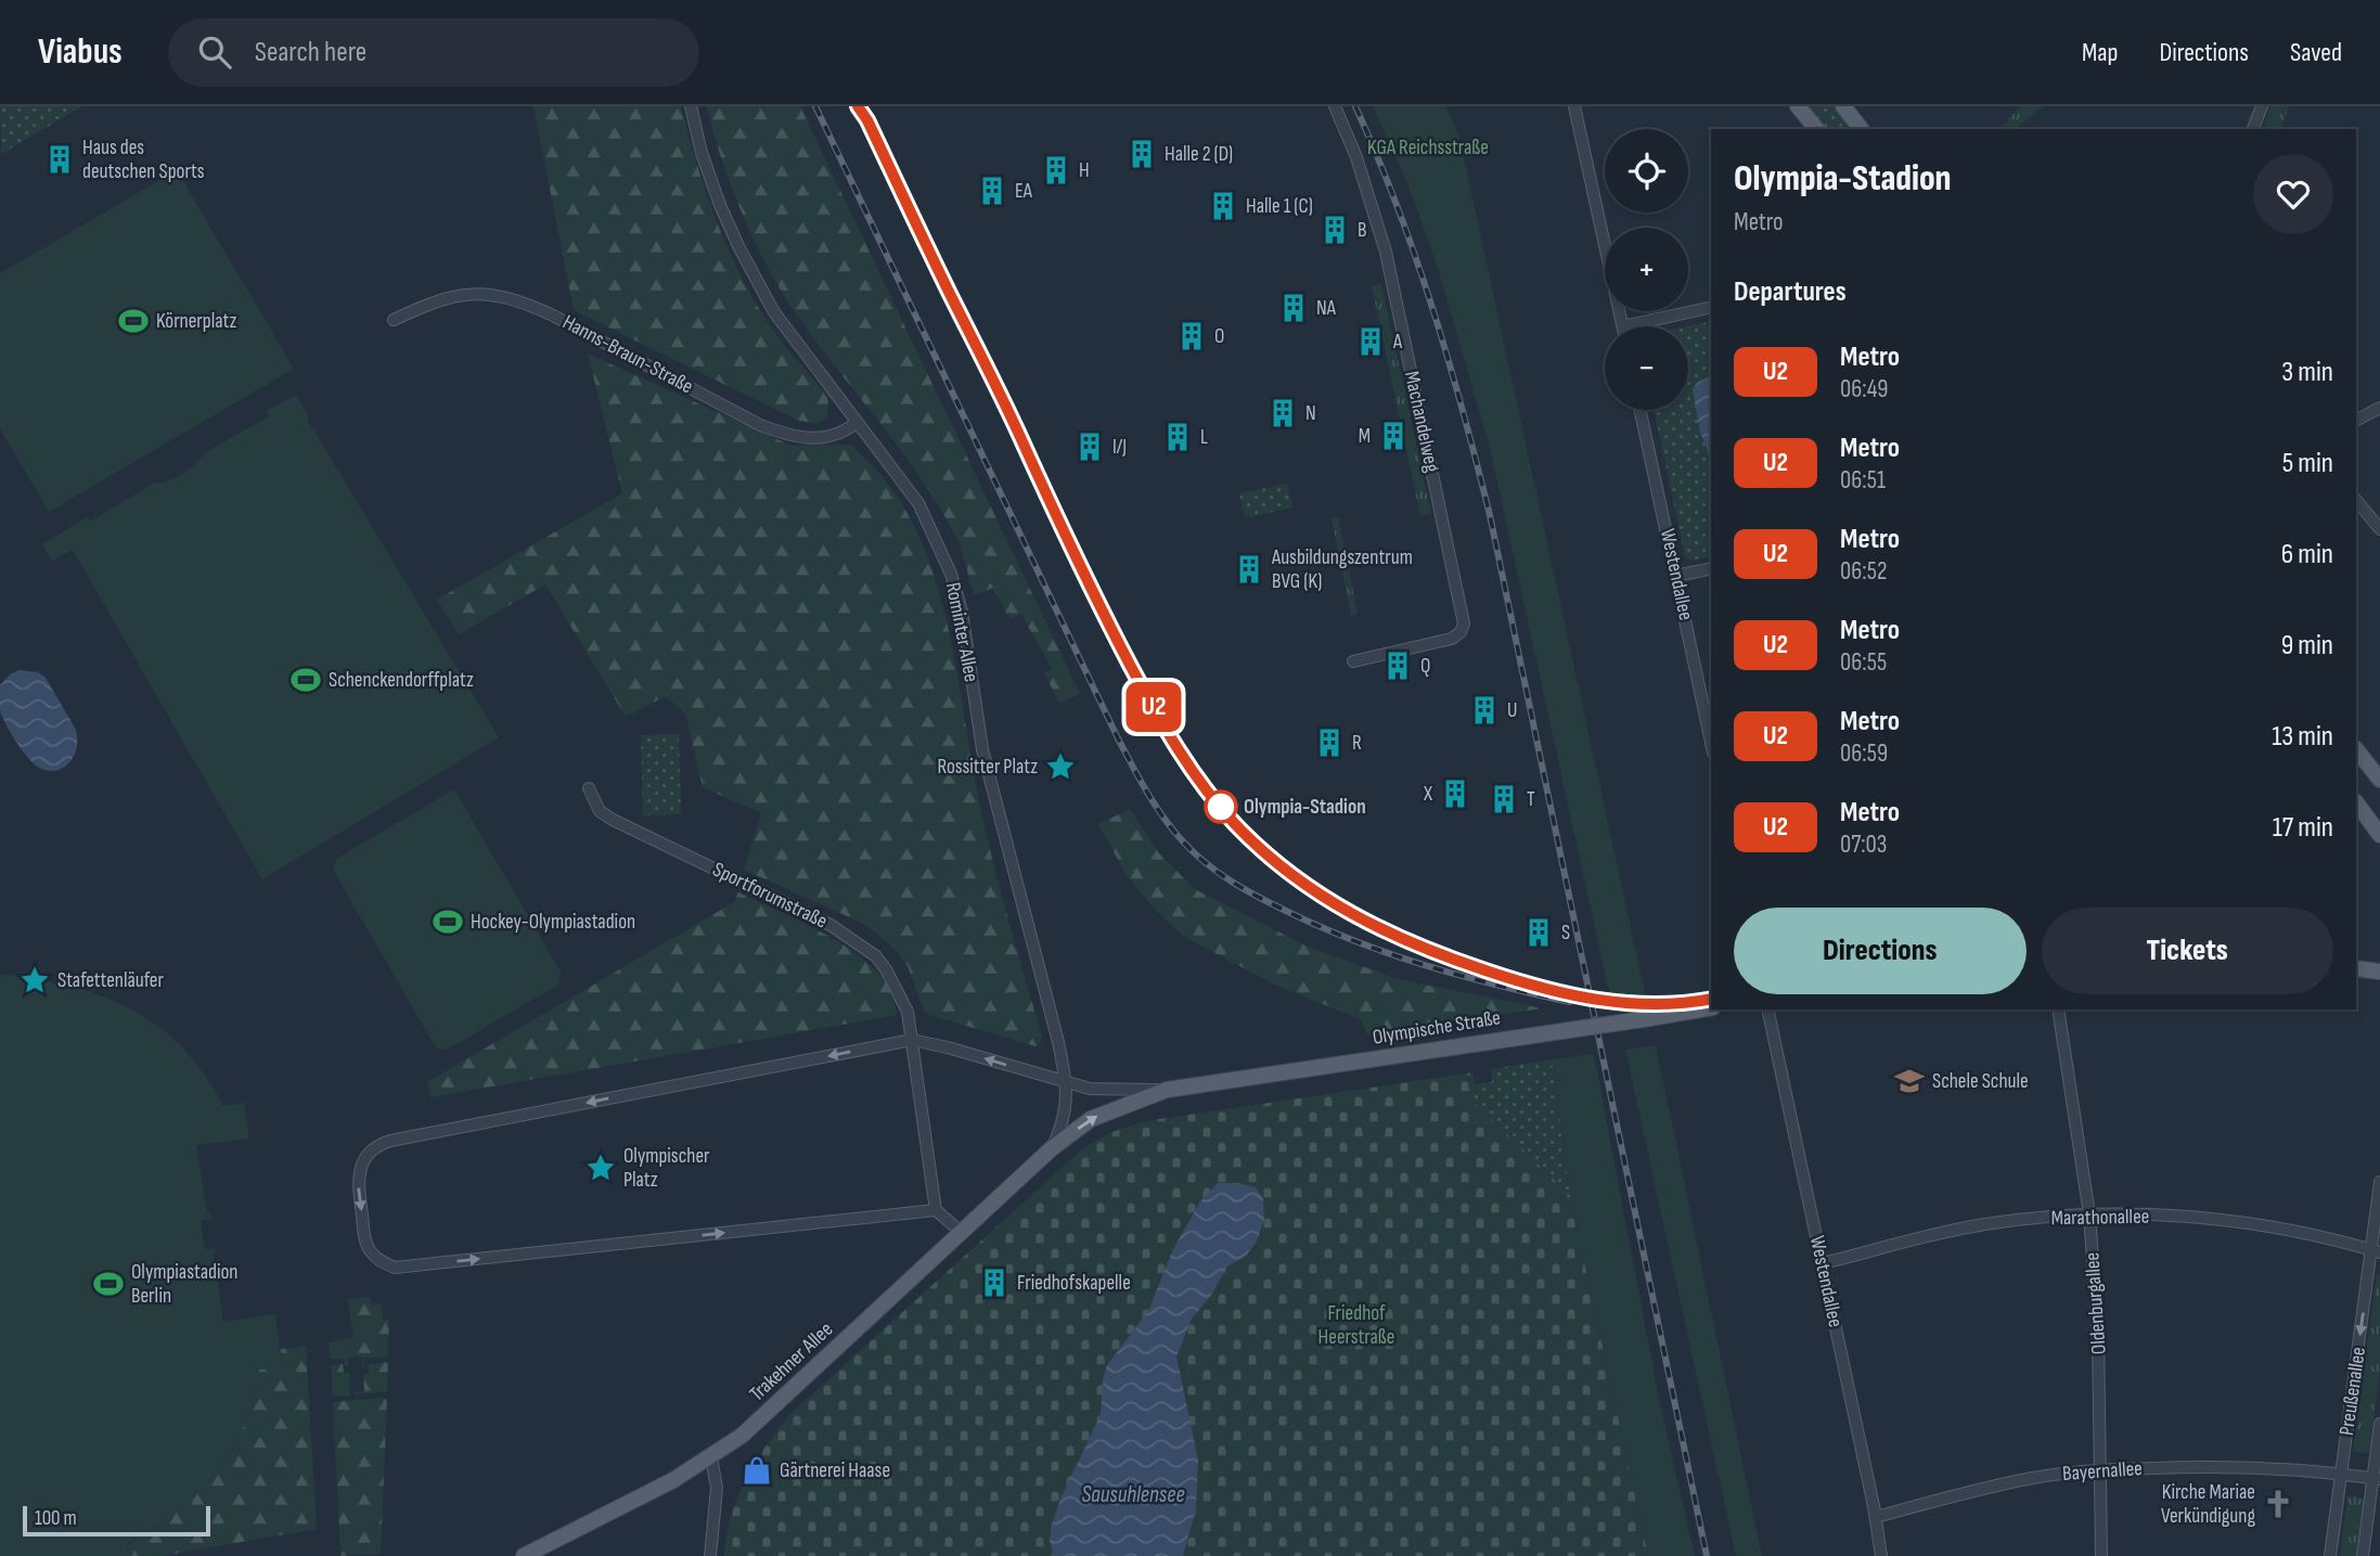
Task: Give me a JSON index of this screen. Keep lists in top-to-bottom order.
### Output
{
  "streets": {
    "main road": ["Olympische Straße", "Trakehner Allee"],
    "street": [
      "Hanns-Braun-Straße",
      "Machandelweg",
      "Westendallee",
      "Rominter Allee",
      "Sportforumstraße",
      "Marathonallee",
      "Oldenburgallee",
      "Preußenallee",
      "Bayernallee"
    ]
  },
  "crossings": [
    ["Hanns-Braun-Straße", "Rominter Allee"],
    ["Westendallee", "Marathonallee"],
    ["Westendallee", "Bayernallee"],
    ["Rominter Allee", "Olympische Straße"],
    ["Olympische Straße", "Trakehner Allee"],
    ["Marathonallee", "Oldenburgallee"],
    ["Marathonallee", "Preußenallee"],
    ["Oldenburgallee", "Bayernallee"],
    ["Preußenallee", "Bayernallee"]
  ],
  "one_way": ["Preußenallee"],
  "water": ["Sausuhlensee"],
  "parks": ["KGA Reichsstraße", "Friedhof Heerstraße"],
  "places": {
    "building": [
      "Halle 2 (D)",
      "Haus des deutschen Sports",
      "H",
      "EA",
      "Halle 1 (C)",
      "B",
      "NA",
      "O",
      "A",
      "N",
      "M",
      "L",
      "I/J",
      "Ausbildungszentrum BVG (K)",
      "Q",
      "U",
      "R",
      "X",
      "T",
      "S",
      "Friedhofskapelle"
    ],
    "sports": [
      "Körnerplatz",
      "Schenckendorffplatz",
      "Hockey-Olympiastadion",
      "Olympiastadion Berlin"
    ],
    "place": ["Rossitter Platz", "Stafettenläufer", "Olympischer Platz"],
    "other": ["Olympia-Stadion"],
    "school or university": ["Schele Schule"],
    "shop": ["Gärtnerei Haase"],
    "church": ["Kirche Mariae Verkündigung"]
  },
  "lines": ["metro line U2"],
  "scale_bar": "100 m",
  "page": {
    "header": "Viabus",
    "search": "Search here",
    "nav": ["Map", "Directions", "Saved"],
    "on_map": "U2",
    "map_buttons": ["+", "−"],
    "heading": [
      ["Olympia-Stadion", "Metro"],
      "Departures"
    ],
    "list": [
      {
        "mark": "U2",
        "name": "Metro",
        "note": "06:49",
        "value": "3 min"
      },
      {
        "mark": "U2",
        "name": "Metro",
        "note": "06:51",
        "value": "5 min"
      },
      {
        "mark": "U2",
        "name": "Metro",
        "note": "06:52",
        "value": "6 min"
      },
      {
        "mark": "U2",
        "name": "Metro",
        "note": "06:55",
        "value": "9 min"
      },
      {
        "mark": "U2",
        "name": "Metro",
        "note": "06:59",
        "value": "13 min"
      },
      {
        "mark": "U2",
        "name": "Metro",
        "note": "07:03",
        "value": "17 min"
      }
    ],
    "buttons": ["Directions", "Tickets"],
    "scale": "100 m"
  }
}
